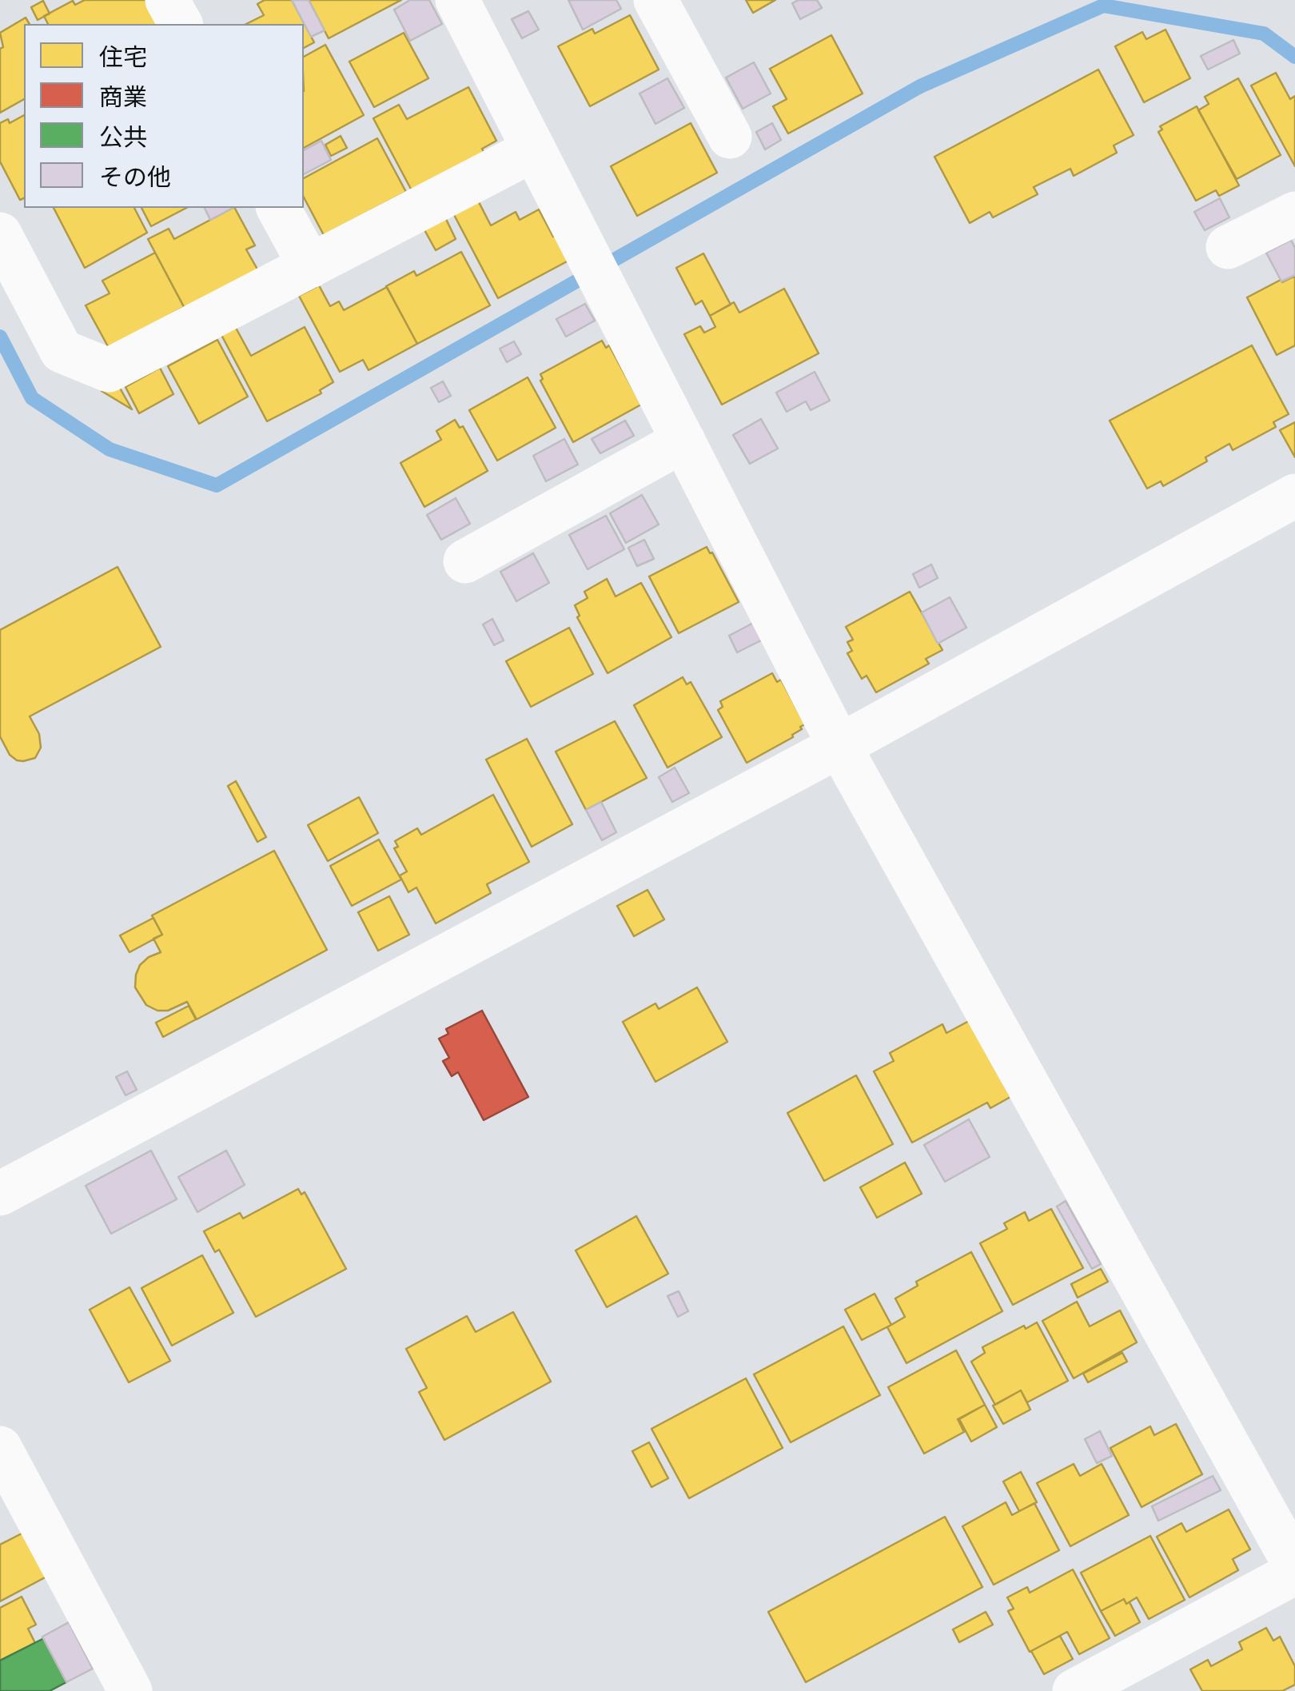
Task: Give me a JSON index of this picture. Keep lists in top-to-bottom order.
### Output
{
  "legend": [
    "住宅",
    "商業",
    "公共",
    "その他"
  ]
}
